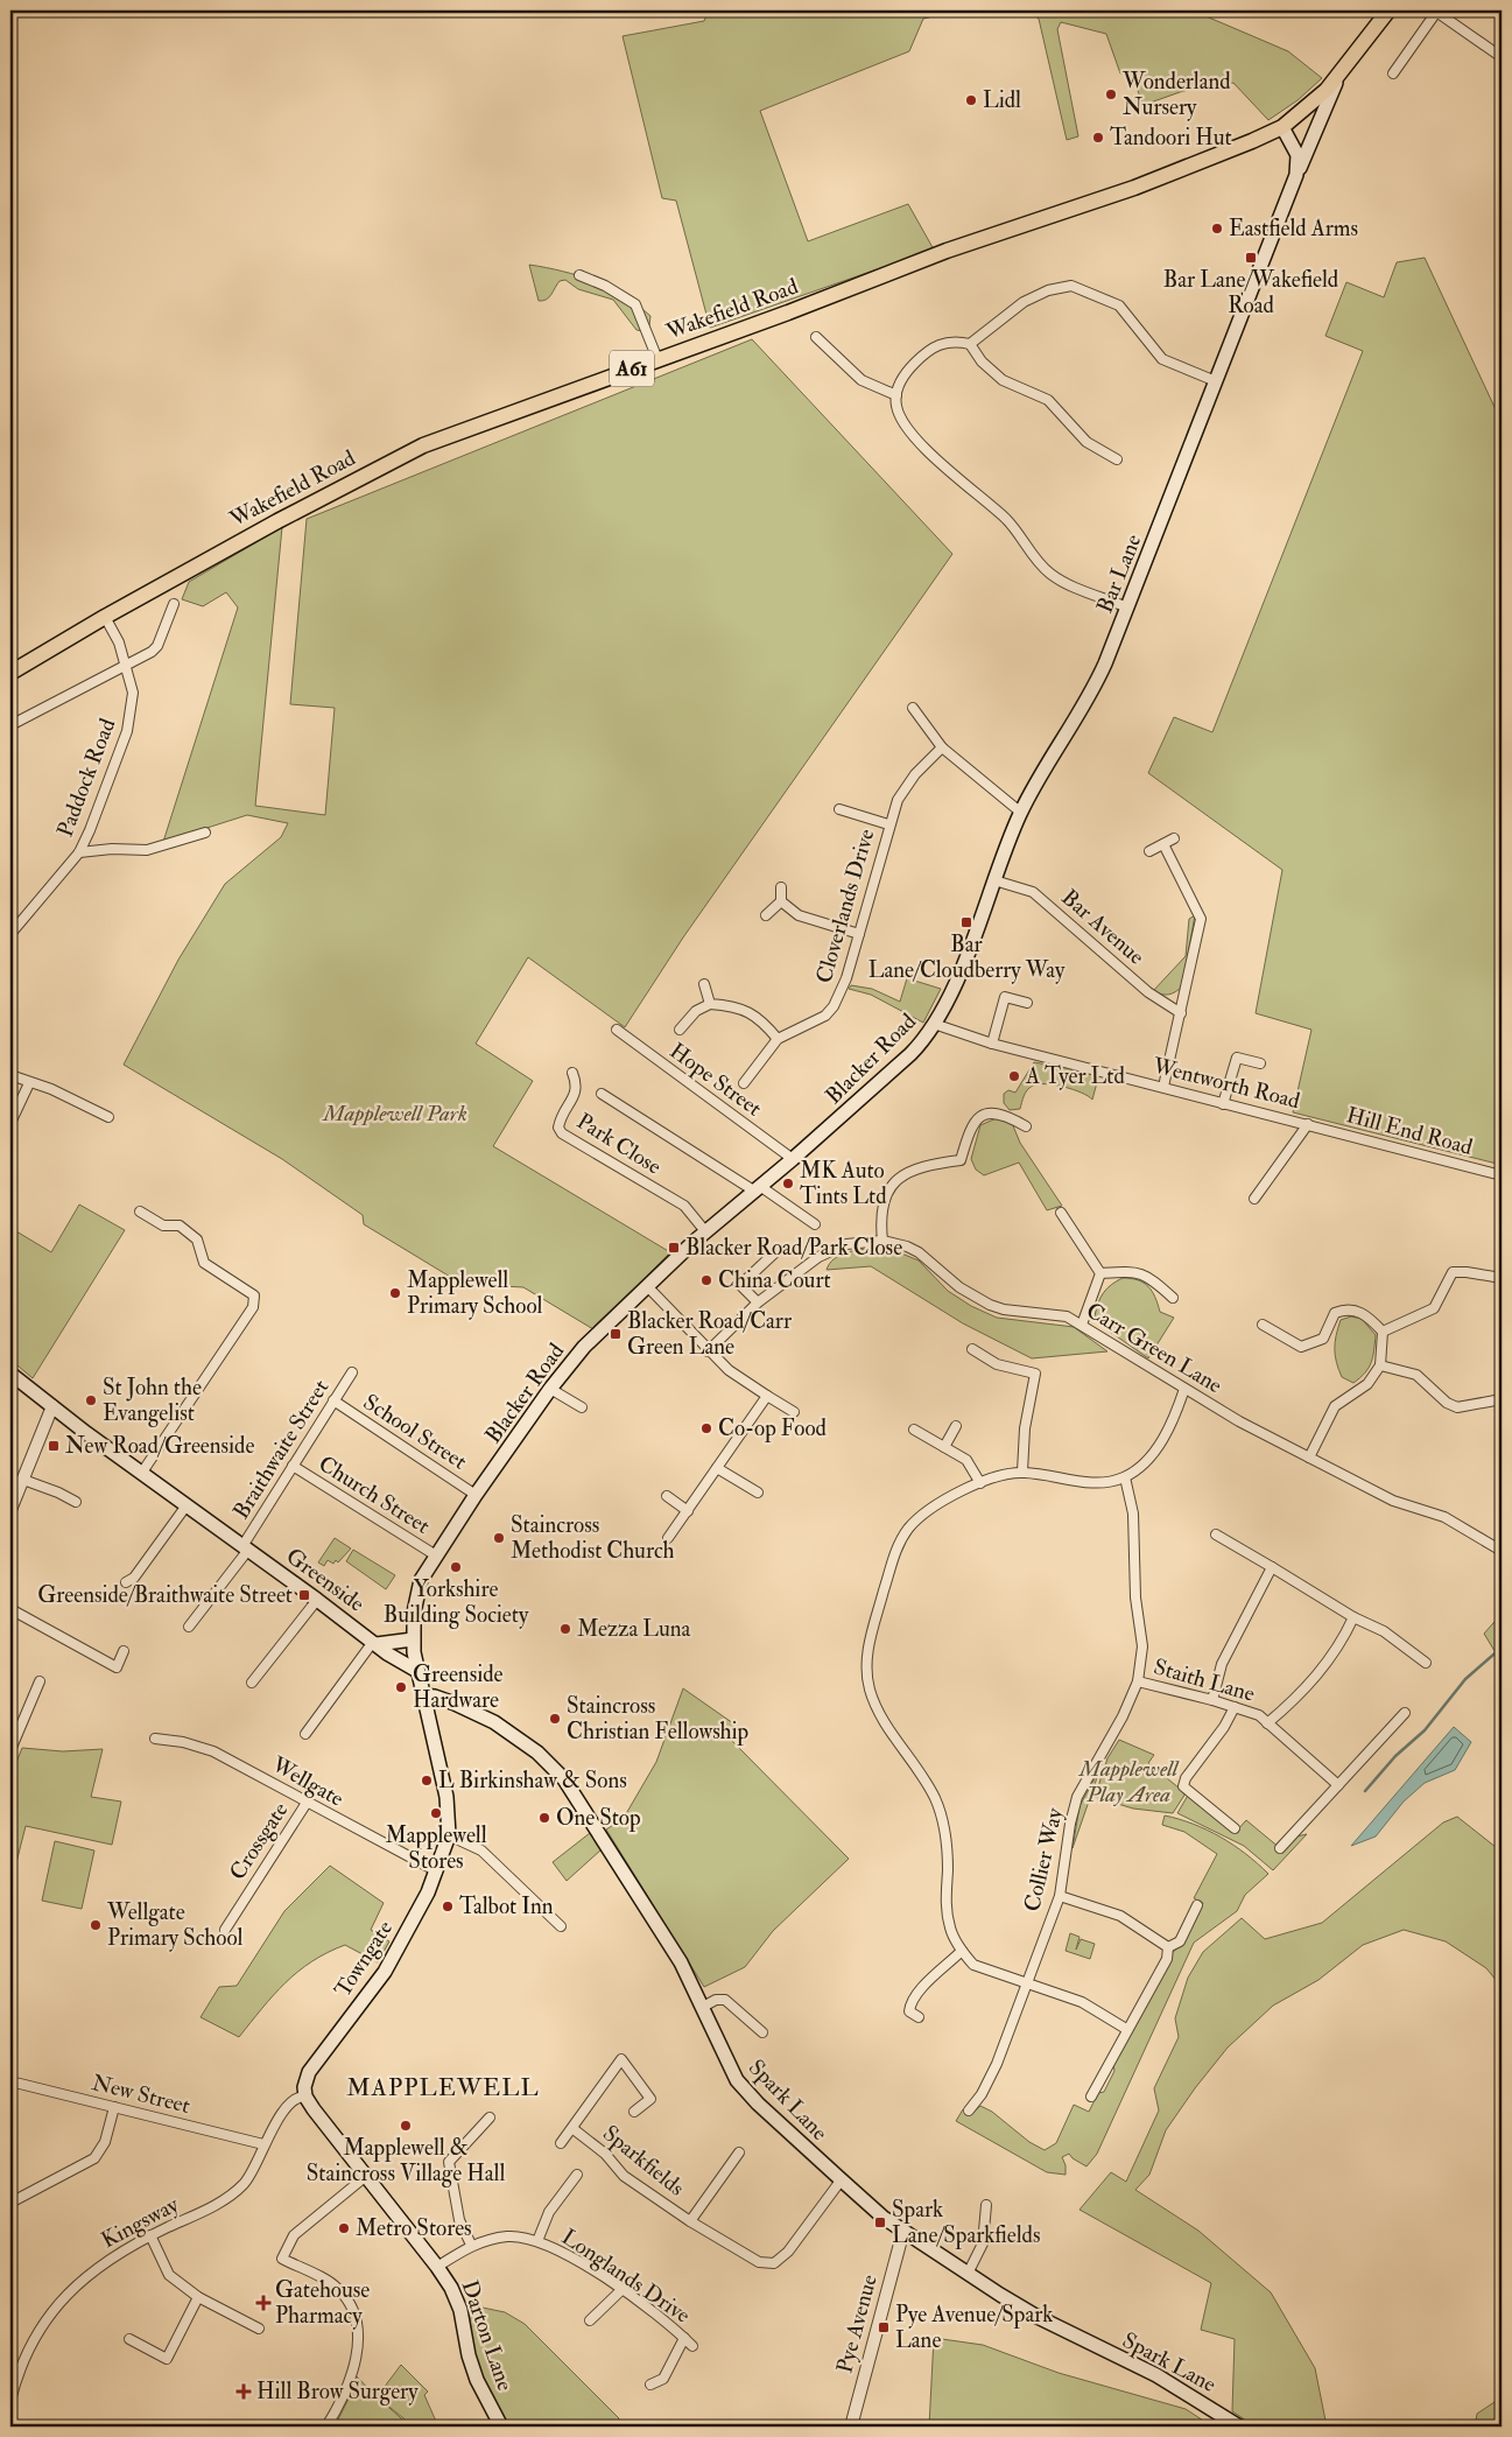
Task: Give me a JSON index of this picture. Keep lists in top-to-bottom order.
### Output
{
  "streets": {
    "main road": [
      "Wakefield Road",
      "A61",
      "Bar Lane",
      "Blacker Road",
      "Greenside",
      "Towngate",
      "Spark Lane",
      "Darton Lane"
    ],
    "street": [
      "Paddock Road",
      "Cloverlands Drive",
      "Bar Avenue",
      "Hope Street",
      "Wentworth Road",
      "Hill End Road",
      "Park Close",
      "Carr Green Lane",
      "School Street",
      "Braithwaite Street",
      "Church Street",
      "Staith Lane",
      "Wellgate",
      "Crossgate",
      "Collier Way",
      "New Street",
      "Sparkfields",
      "Kingsway",
      "Longlands Drive",
      "Pye Avenue"
    ]
  },
  "crossings": [
    ["Wakefield Road", "Bar Lane"],
    ["Wakefield Road", "Paddock Road"],
    ["Bar Lane", "Bar Avenue"],
    ["Bar Lane", "Blacker Road"],
    ["Bar Lane", "Wentworth Road"],
    ["Blacker Road", "Hope Street"],
    ["Blacker Road", "Wentworth Road"],
    ["Blacker Road", "Park Close"],
    ["Blacker Road", "School Street"],
    ["Blacker Road", "Church Street"],
    ["Blacker Road", "Greenside"],
    ["Blacker Road", "Towngate"],
    ["Wentworth Road", "Hill End Road"],
    ["School Street", "Braithwaite Street"],
    ["Braithwaite Street", "Church Street"],
    ["Braithwaite Street", "Greenside"],
    ["Greenside", "Towngate"],
    ["Staith Lane", "Collier Way"],
    ["Wellgate", "Crossgate"],
    ["Wellgate", "Towngate"],
    ["Towngate", "Spark Lane"],
    ["Towngate", "Kingsway"],
    ["Towngate", "Darton Lane"],
    ["New Street", "Kingsway"],
    ["Spark Lane", "Sparkfields"],
    ["Spark Lane", "Pye Avenue"],
    ["Kingsway", "Darton Lane"],
    ["Longlands Drive", "Darton Lane"]
  ],
  "districts": ["MAPPLEWELL"],
  "parks": ["Mapplewell Park", "Mapplewell Play Area"],
  "places": {
    "other": [
      "Wonderland Nursery",
      "Lidl",
      "Tandoori Hut",
      "Eastfield Arms",
      "A Tyer Ltd",
      "MK Auto Tints Ltd",
      "China Court",
      "Mapplewell Primary School",
      "St John the Evangelist",
      "Co-op Food",
      "Staincross Methodist Church",
      "Yorkshire Building Society",
      "Mezza Luna",
      "Greenside Hardware",
      "Staincross Christian Fellowship",
      "L Birkinshaw & Sons",
      "Mapplewell Stores",
      "One Stop",
      "Talbot Inn",
      "Wellgate Primary School",
      "Mapplewell & Staincross Village Hall",
      "Metro Stores"
    ],
    "transit": [
      "Bar Lane/Wakefield Road",
      "Bar Lane/Cloudberry Way",
      "Blacker Road/Park Close",
      "Blacker Road/Carr Green Lane",
      "New Road/Greenside",
      "Greenside/Braithwaite Street",
      "Spark Lane/Sparkfields",
      "Pye Avenue/Spark Lane"
    ],
    "health": ["Gatehouse Pharmacy", "Hill Brow Surgery"]
  }
}
